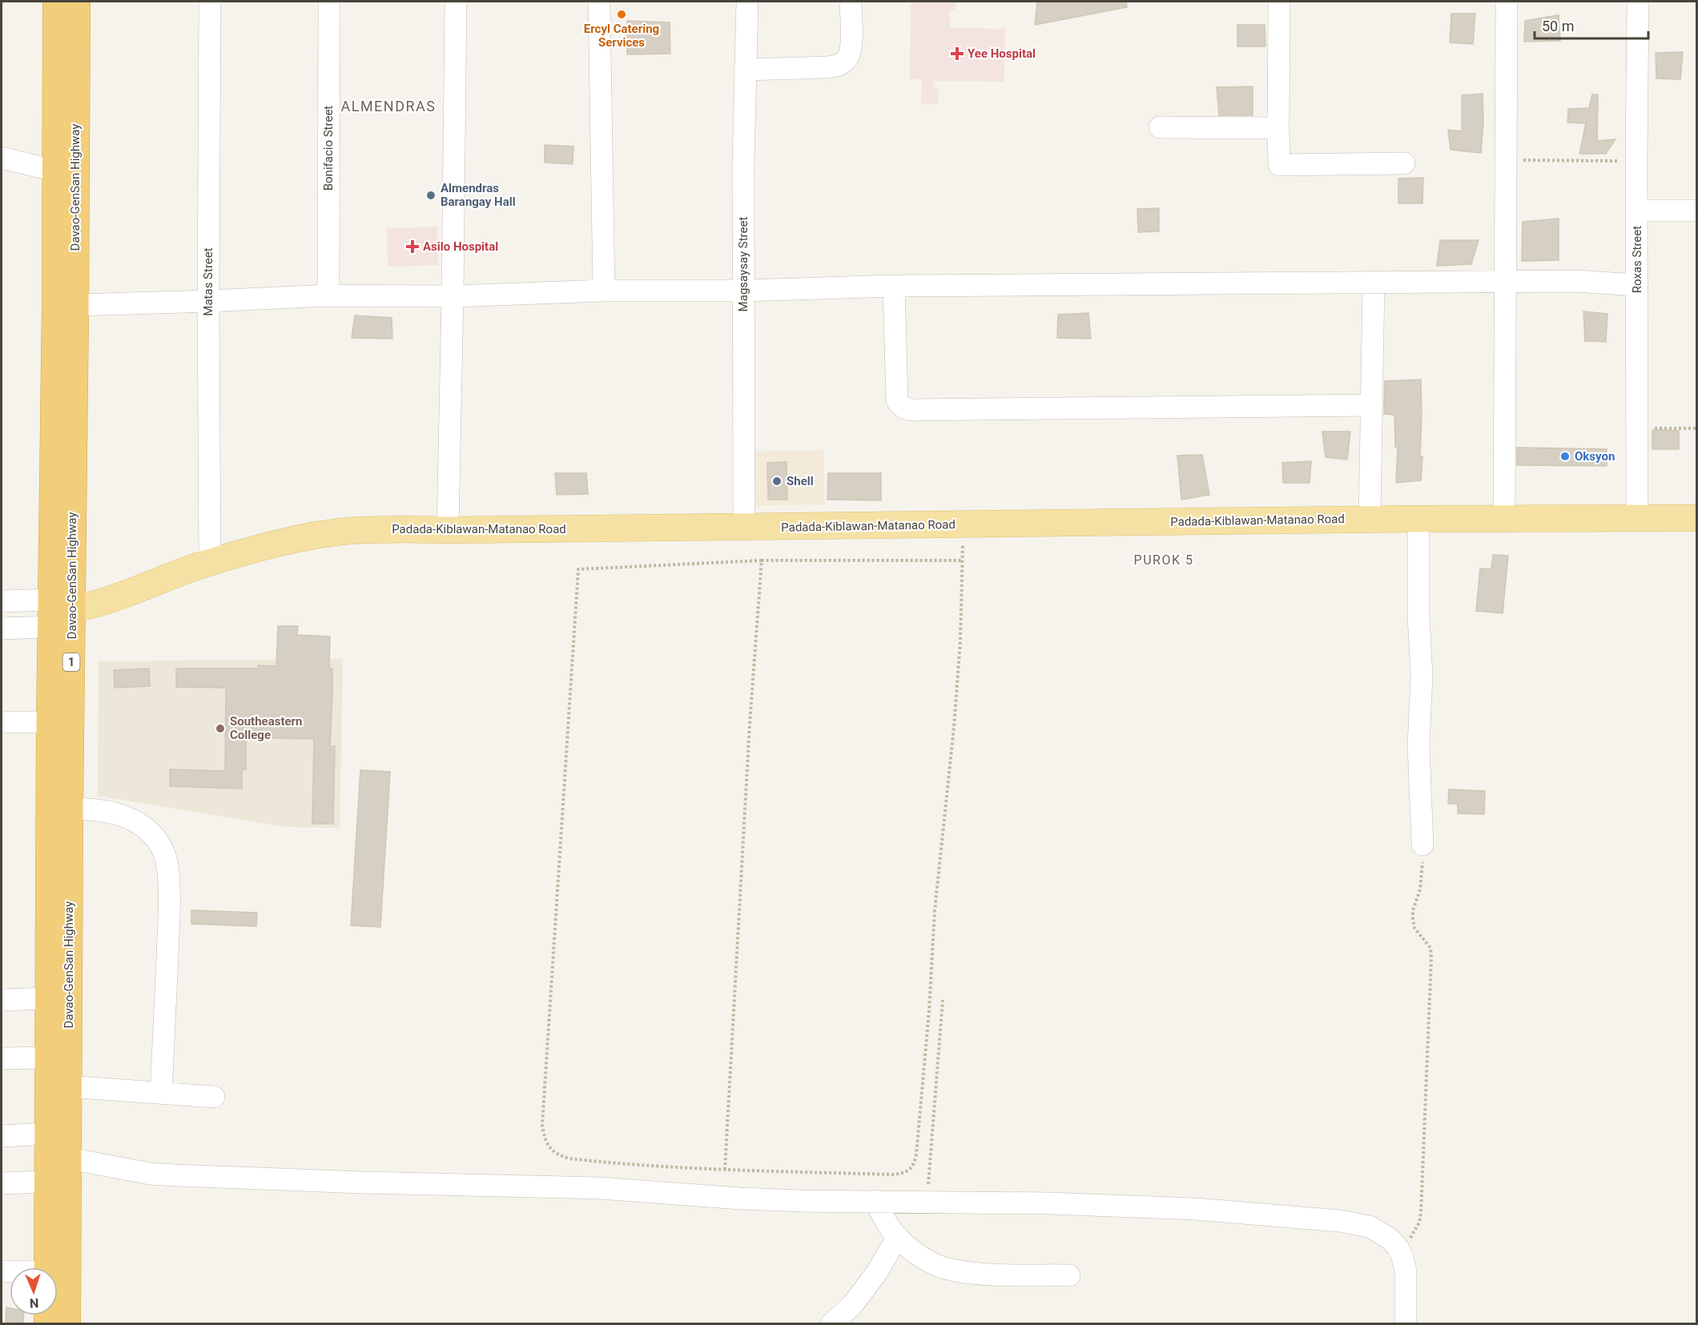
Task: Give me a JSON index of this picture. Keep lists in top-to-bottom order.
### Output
{
  "streets": {
    "highway": ["Davao-GenSan Highway", "1"],
    "main road": ["Padada-Kiblawan-Matanao Road"],
    "street": [
      "Bonifacio Street",
      "Roxas Street",
      "Magsaysay Street",
      "Matas Street"
    ]
  },
  "crossings": [
    ["Davao-GenSan Highway", "Padada-Kiblawan-Matanao Road"],
    ["Roxas Street", "Padada-Kiblawan-Matanao Road"],
    ["Magsaysay Street", "Padada-Kiblawan-Matanao Road"],
    ["Matas Street", "Padada-Kiblawan-Matanao Road"]
  ],
  "districts": ["ALMENDRAS", "PUROK 5"],
  "places": {
    "other": [
      "Ercyl Catering Services",
      "Almendras Barangay Hall",
      "Oksyon",
      "Shell",
      "Southeastern College"
    ],
    "health": ["Yee Hospital", "Asilo Hospital"]
  },
  "scale_bar": "50 m",
  "north": "bottom"
}
